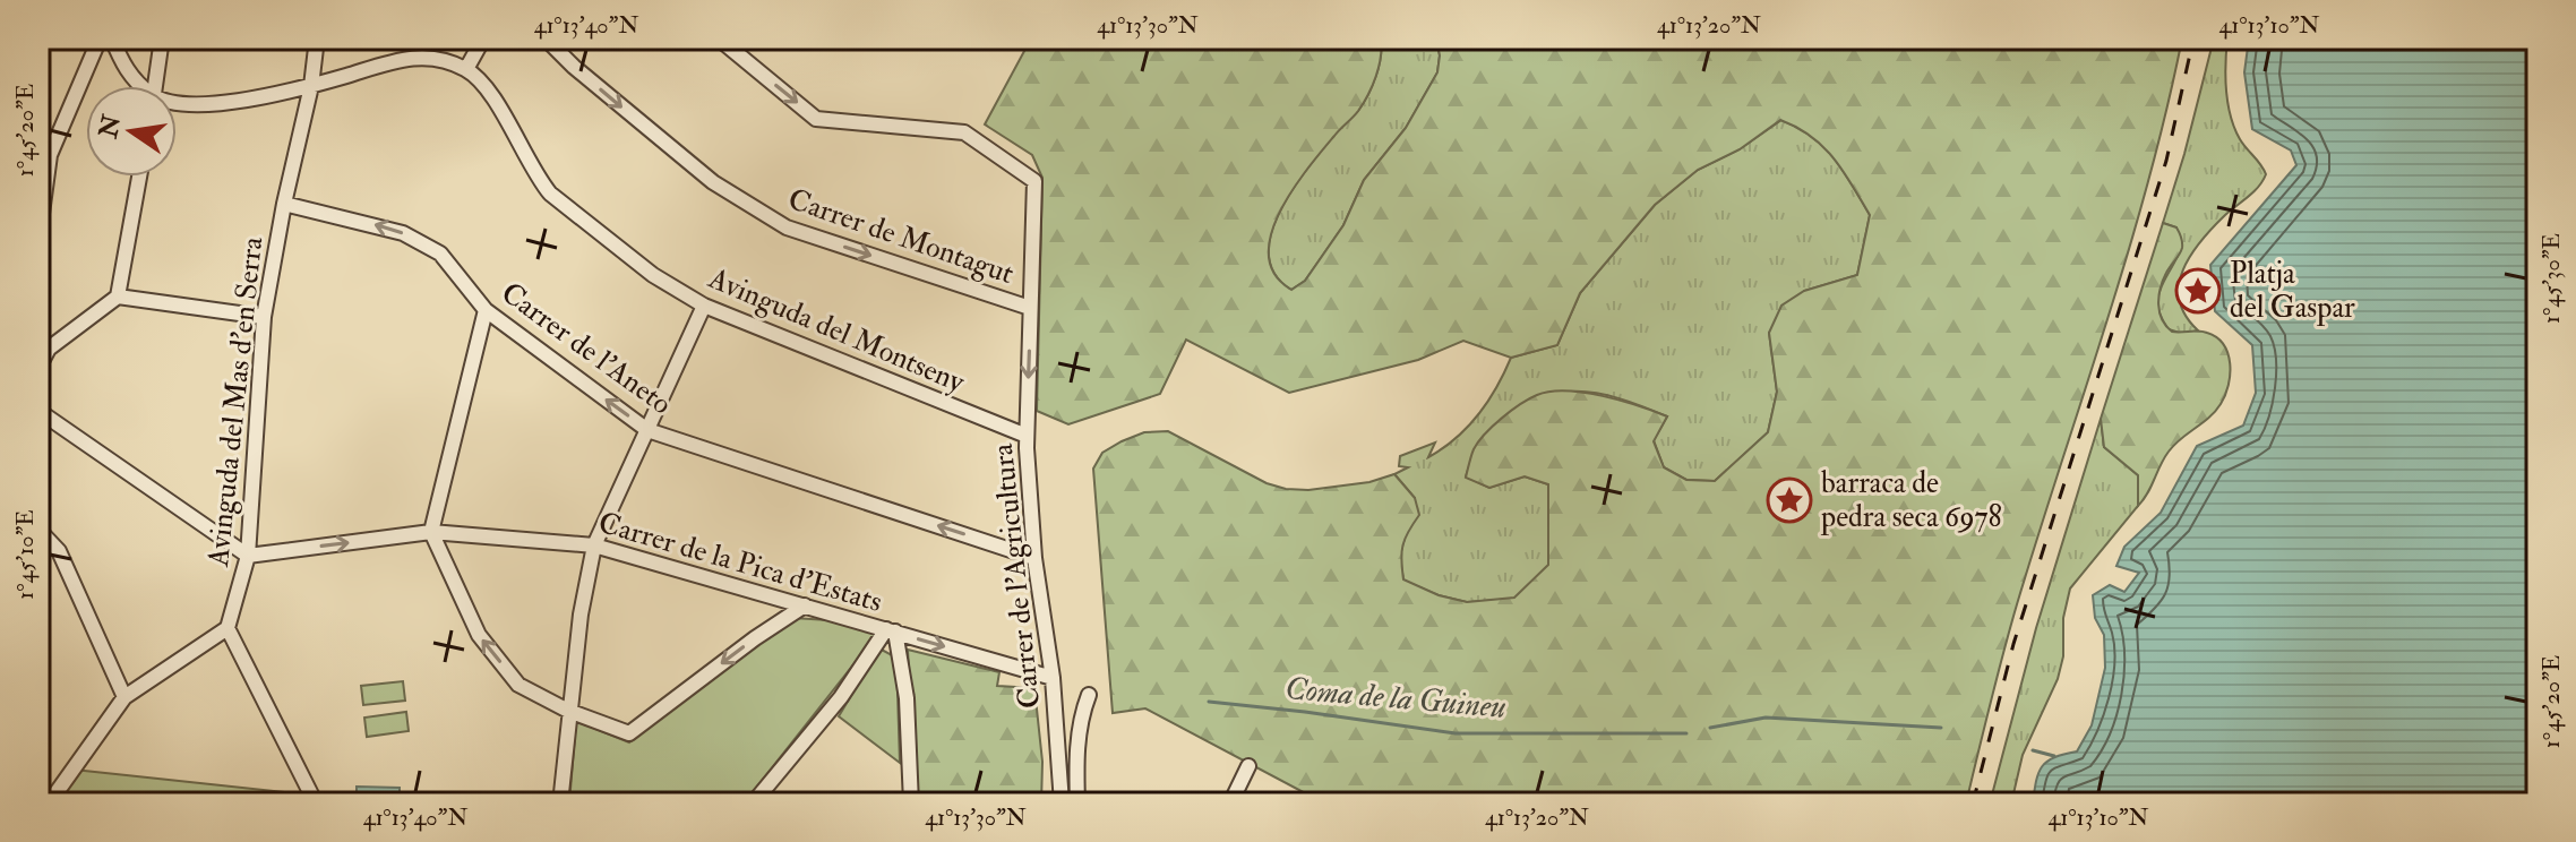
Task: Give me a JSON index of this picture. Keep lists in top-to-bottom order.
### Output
{
  "streets": {
    "street": [
      "Carrer de Montagut",
      "Avinguda del Montseny",
      "Carrer de l'Aneto",
      "Avinguda del Mas d'en Serra",
      "Carrer de la Pica d'Estats",
      "Carrer de l'Agricultura"
    ]
  },
  "crossings": [
    ["Carrer de Montagut", "Carrer de l'Agricultura"],
    ["Avinguda del Montseny", "Carrer de l'Agricultura"],
    ["Carrer de l'Aneto", "Avinguda del Mas d'en Serra"],
    ["Carrer de l'Aneto", "Carrer de l'Agricultura"],
    ["Avinguda del Mas d'en Serra", "Carrer de la Pica d'Estats"],
    ["Carrer de la Pica d'Estats", "Carrer de l'Agricultura"]
  ],
  "one_way": [
    "Carrer de Montagut",
    "Carrer de l'Aneto",
    "Carrer de la Pica d'Estats",
    "Carrer de l'Agricultura"
  ],
  "water": ["Coma de la Guineu"],
  "places": {
    "place": ["Platja del Gaspar", "barraca de pedra seca 6978"]
  },
  "north": "left",
  "coordinates": [
    "41°13'40\"N",
    "41°13'30\"N",
    "41°13'20\"N",
    "41°13'10\"N",
    "1°45'20\"E",
    "1°45'30\"E",
    "1°45'10\"E"
  ]
}
